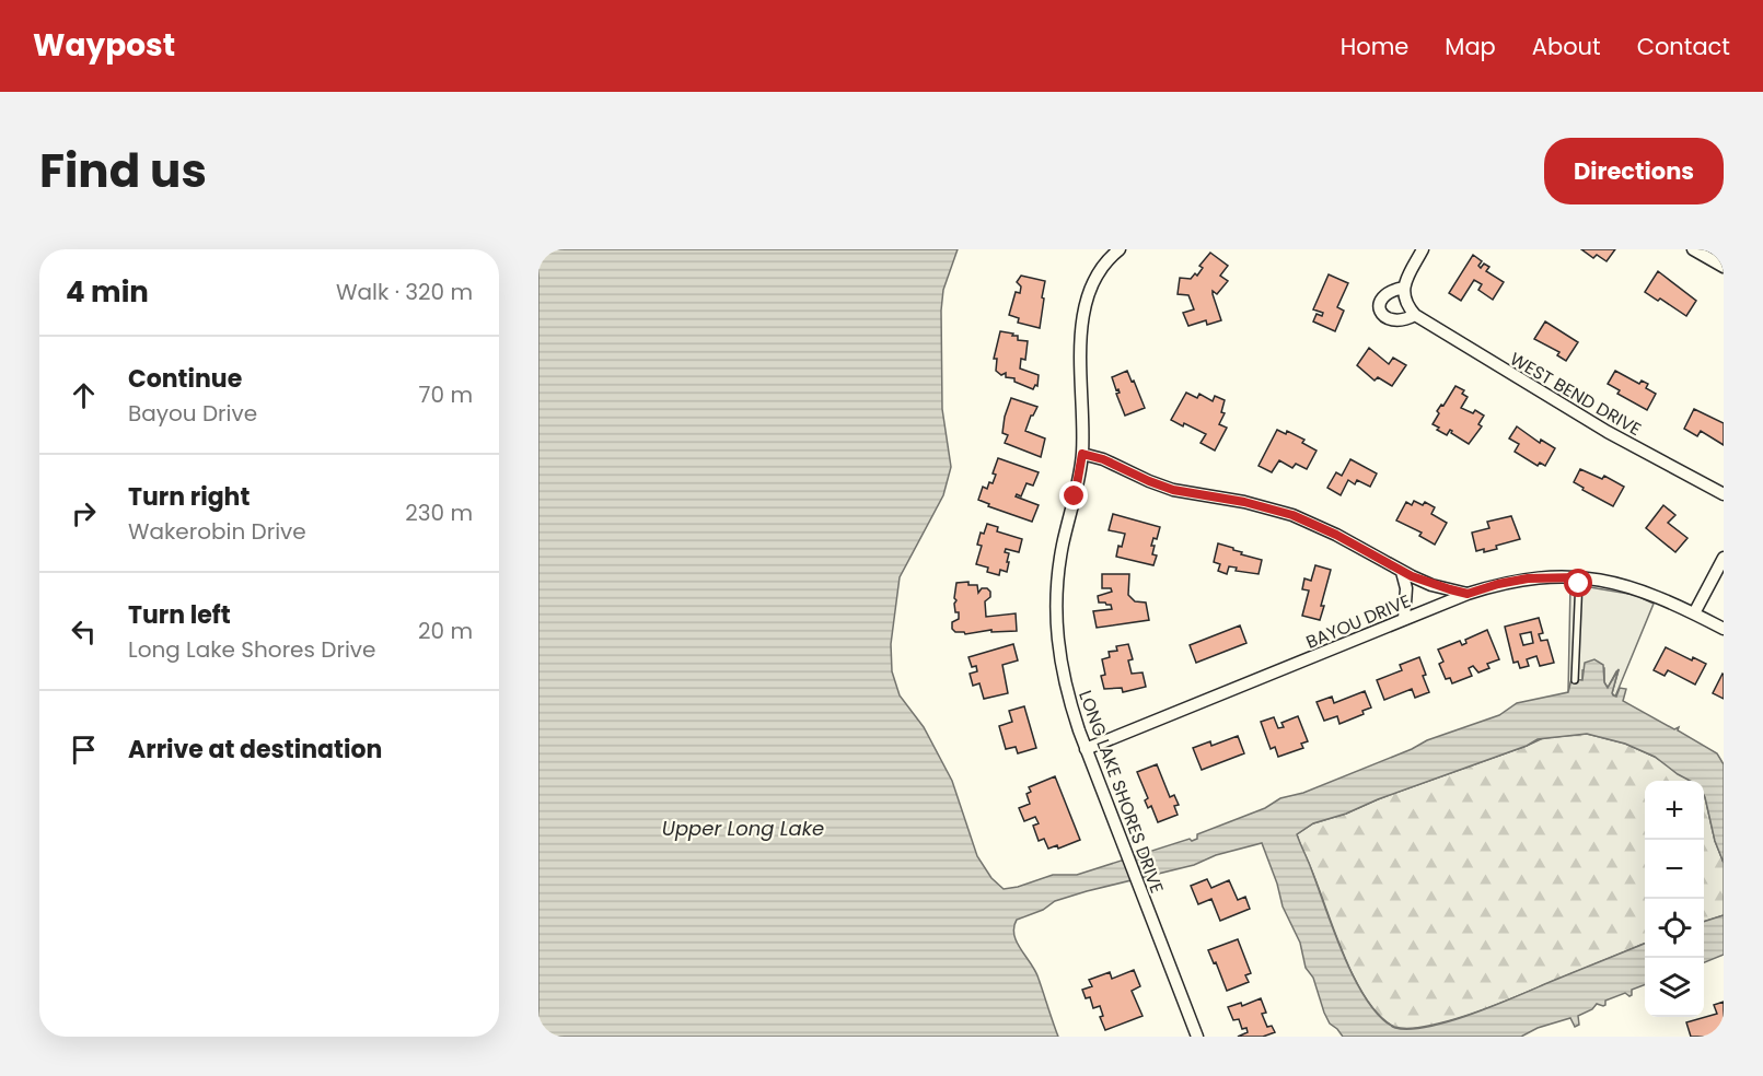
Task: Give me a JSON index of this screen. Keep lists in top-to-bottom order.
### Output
{
  "streets": {
    "street": ["WEST BEND DRIVE", "BAYOU DRIVE", "LONG LAKE SHORES DRIVE"]
  },
  "crossings": [
    ["BAYOU DRIVE", "LONG LAKE SHORES DRIVE"]
  ],
  "water": ["Upper Long Lake"],
  "page": {
    "header": "Waypost",
    "nav": [
      "Home",
      "Map",
      "About",
      "Contact"
    ],
    "title": "Find us",
    "buttons": "Directions",
    "heading": ["4 min", "Walk · 320 m"],
    "list": [
      ["Continue", "Bayou Drive", "70 m"],
      ["Turn right", "Wakerobin Drive", "230 m"],
      ["Turn left", "Long Lake Shores Drive", "20 m"],
      "Arrive at destination"
    ],
    "map_buttons": ["+", "−"]
  }
}
